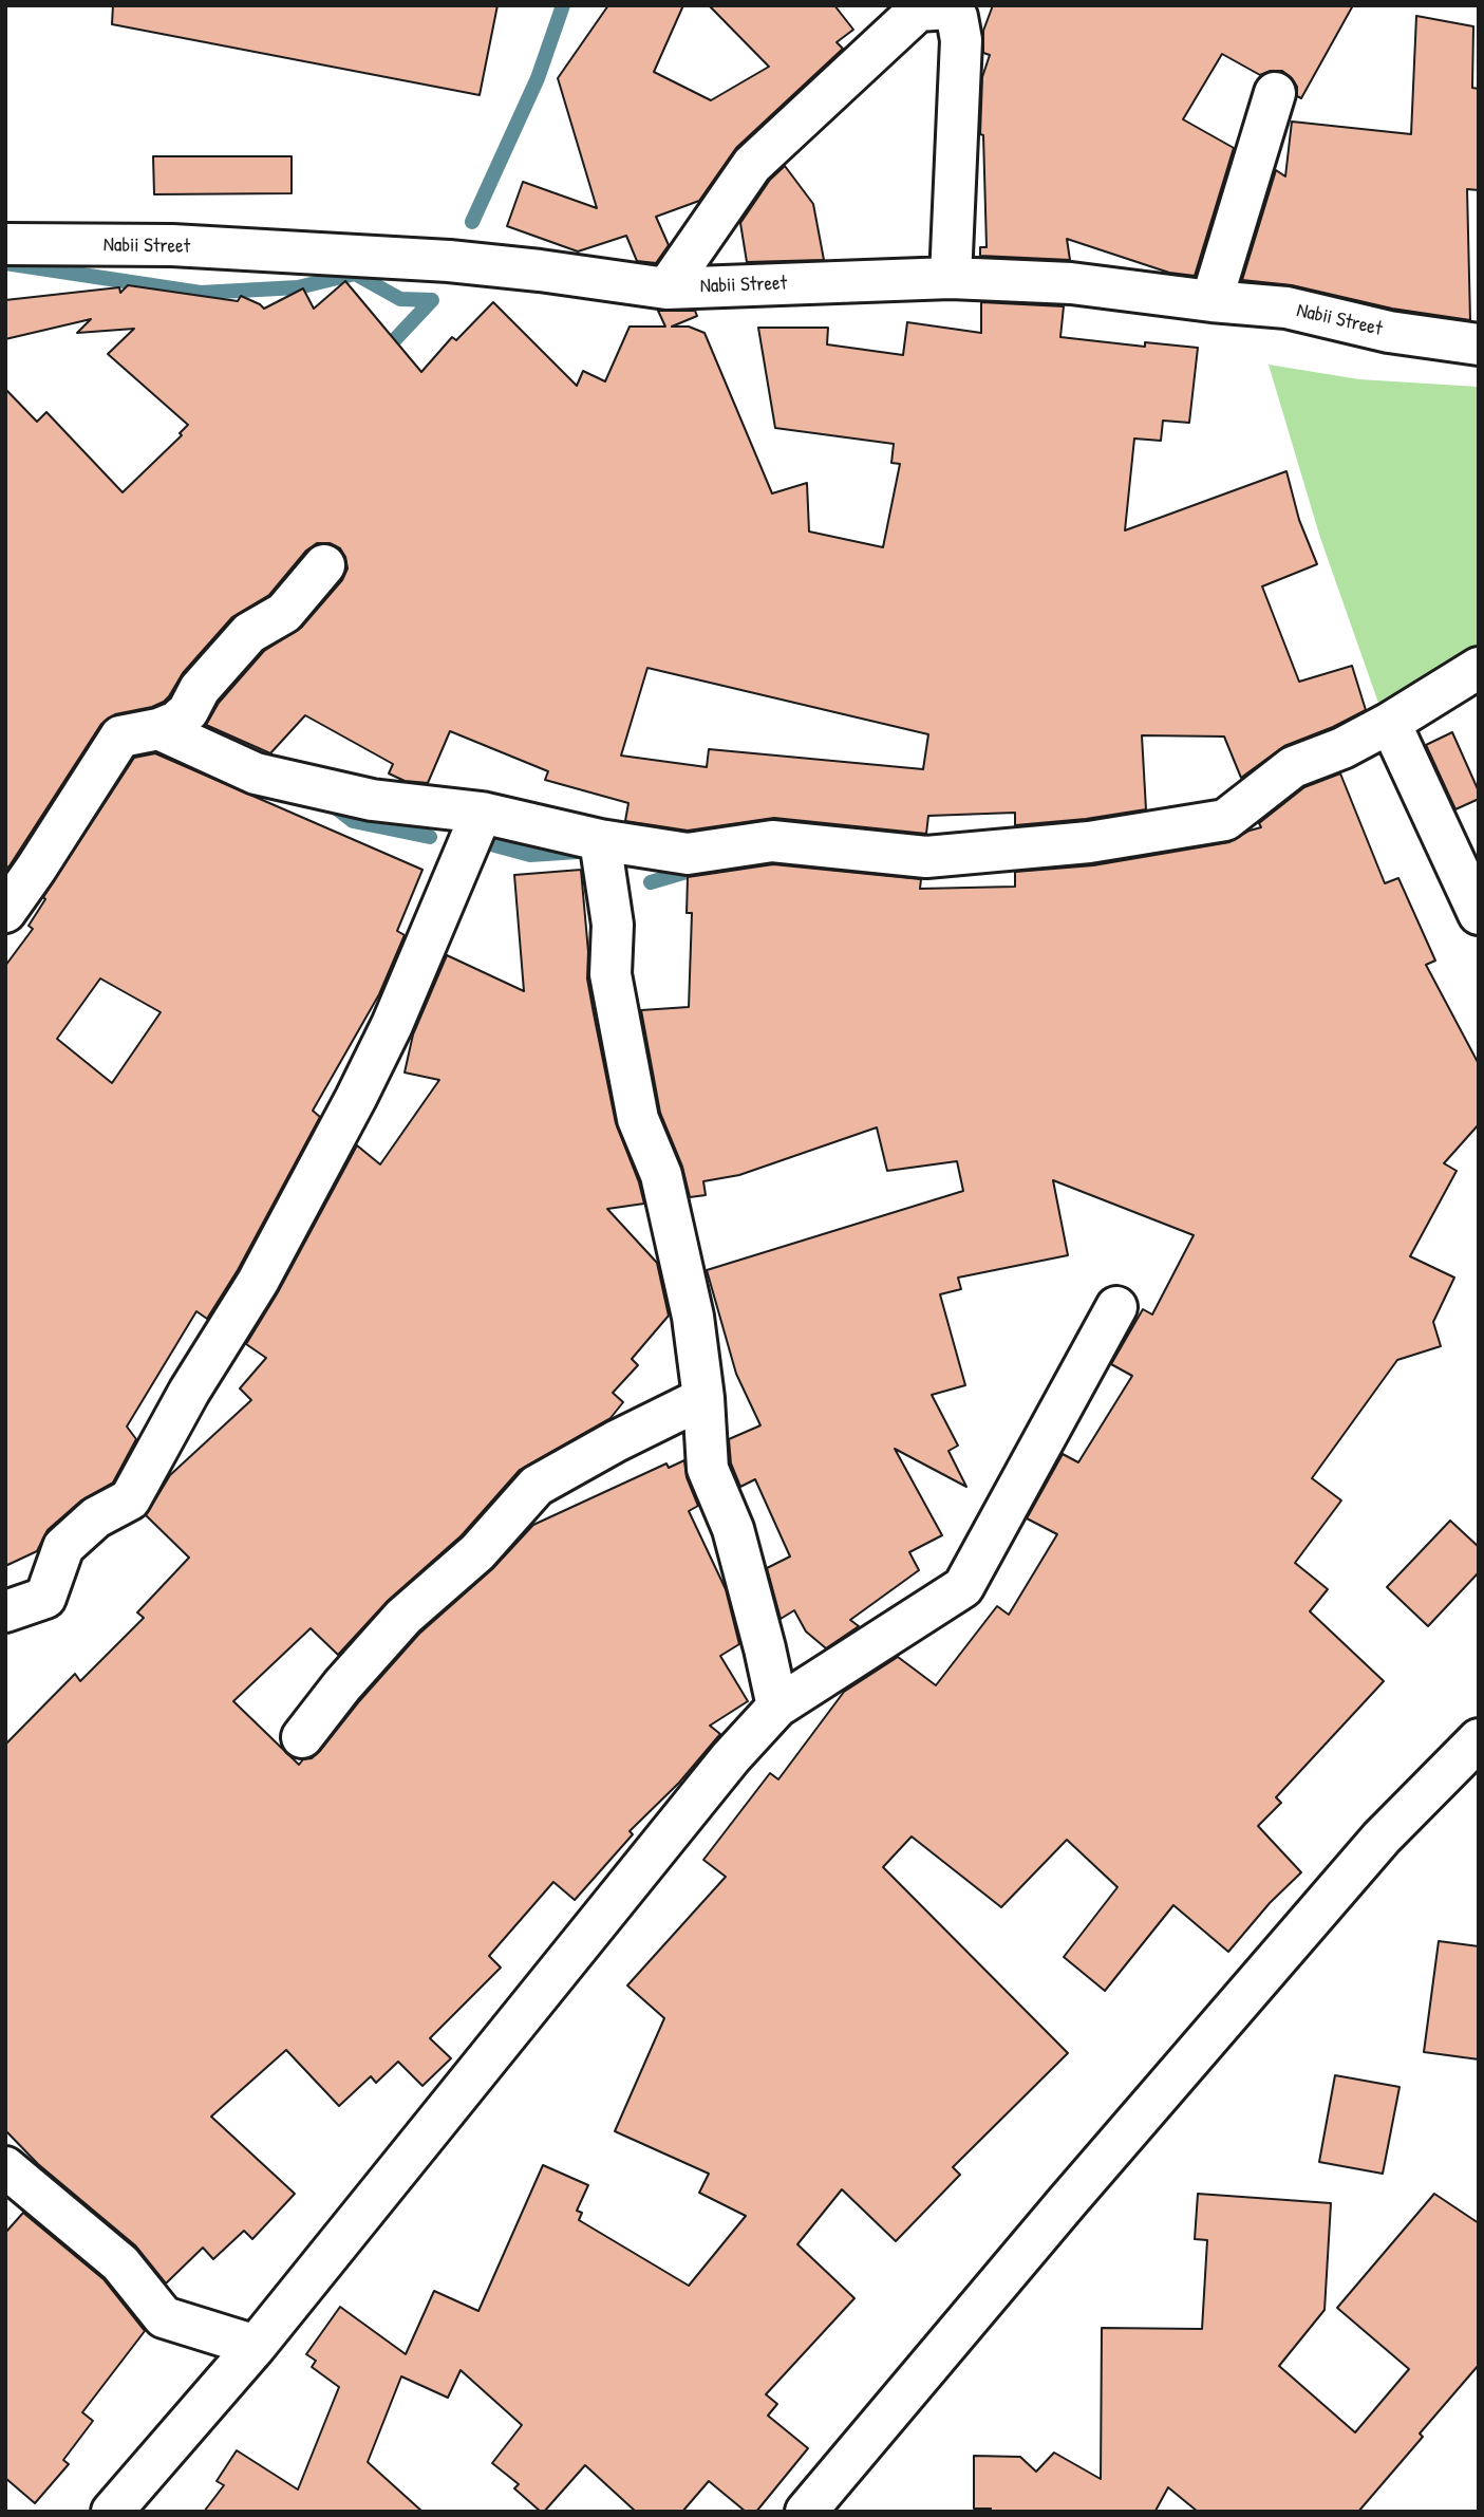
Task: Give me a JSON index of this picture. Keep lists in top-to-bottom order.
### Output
{
  "streets": {
    "street": ["Nabii Street"]
  }
}
